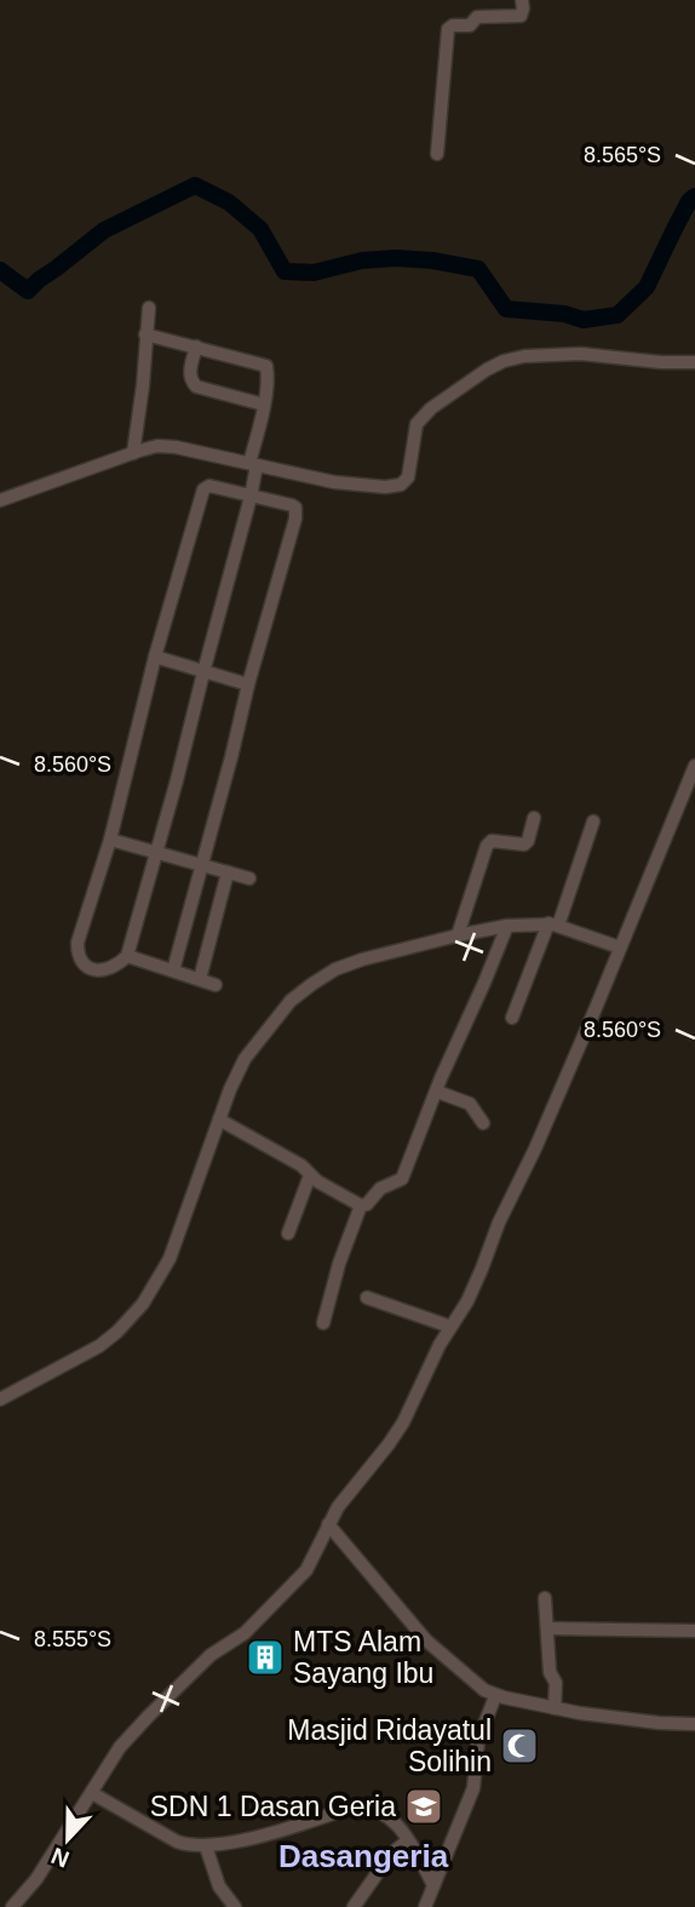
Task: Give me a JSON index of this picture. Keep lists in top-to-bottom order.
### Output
{
  "districts": ["Dasangeria"],
  "places": {
    "building": ["MTS Alam Sayang Ibu"],
    "mosque": ["Masjid Ridayatul Solihin"],
    "school or university": ["SDN 1 Dasan Geria"]
  },
  "north": "bottom",
  "coordinates": ["8.565°S", "8.560°S", "8.555°S"]
}
